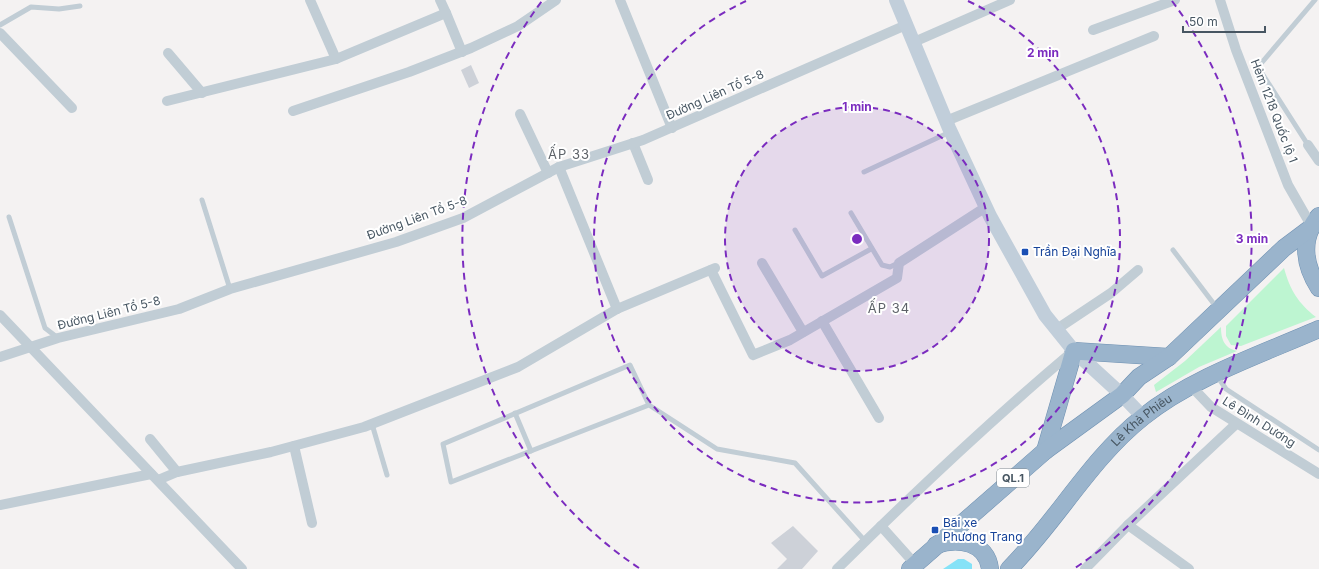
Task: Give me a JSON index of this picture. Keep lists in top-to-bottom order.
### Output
{
  "streets": {
    "highway": ["Lê Khả Phiêu", "QL.1"],
    "street": ["Đường Liên Tổ 5-8", "Hẻm 1218 Quốc lộ 1", "Lê Đình Dương"]
  },
  "crossings": [
    ["Hẻm 1218 Quốc lộ 1", "QL.1"],
    ["Lê Khả Phiêu", "Lê Đình Dương"]
  ],
  "districts": ["ẤP 33", "ẤP 34"],
  "places": {
    "transit": ["Trần Đại Nghĩa", "Bãi xe Phương Trang"]
  },
  "scale_bar": "50 m",
  "rings": ["2 min", "1 min", "3 min"]
}
